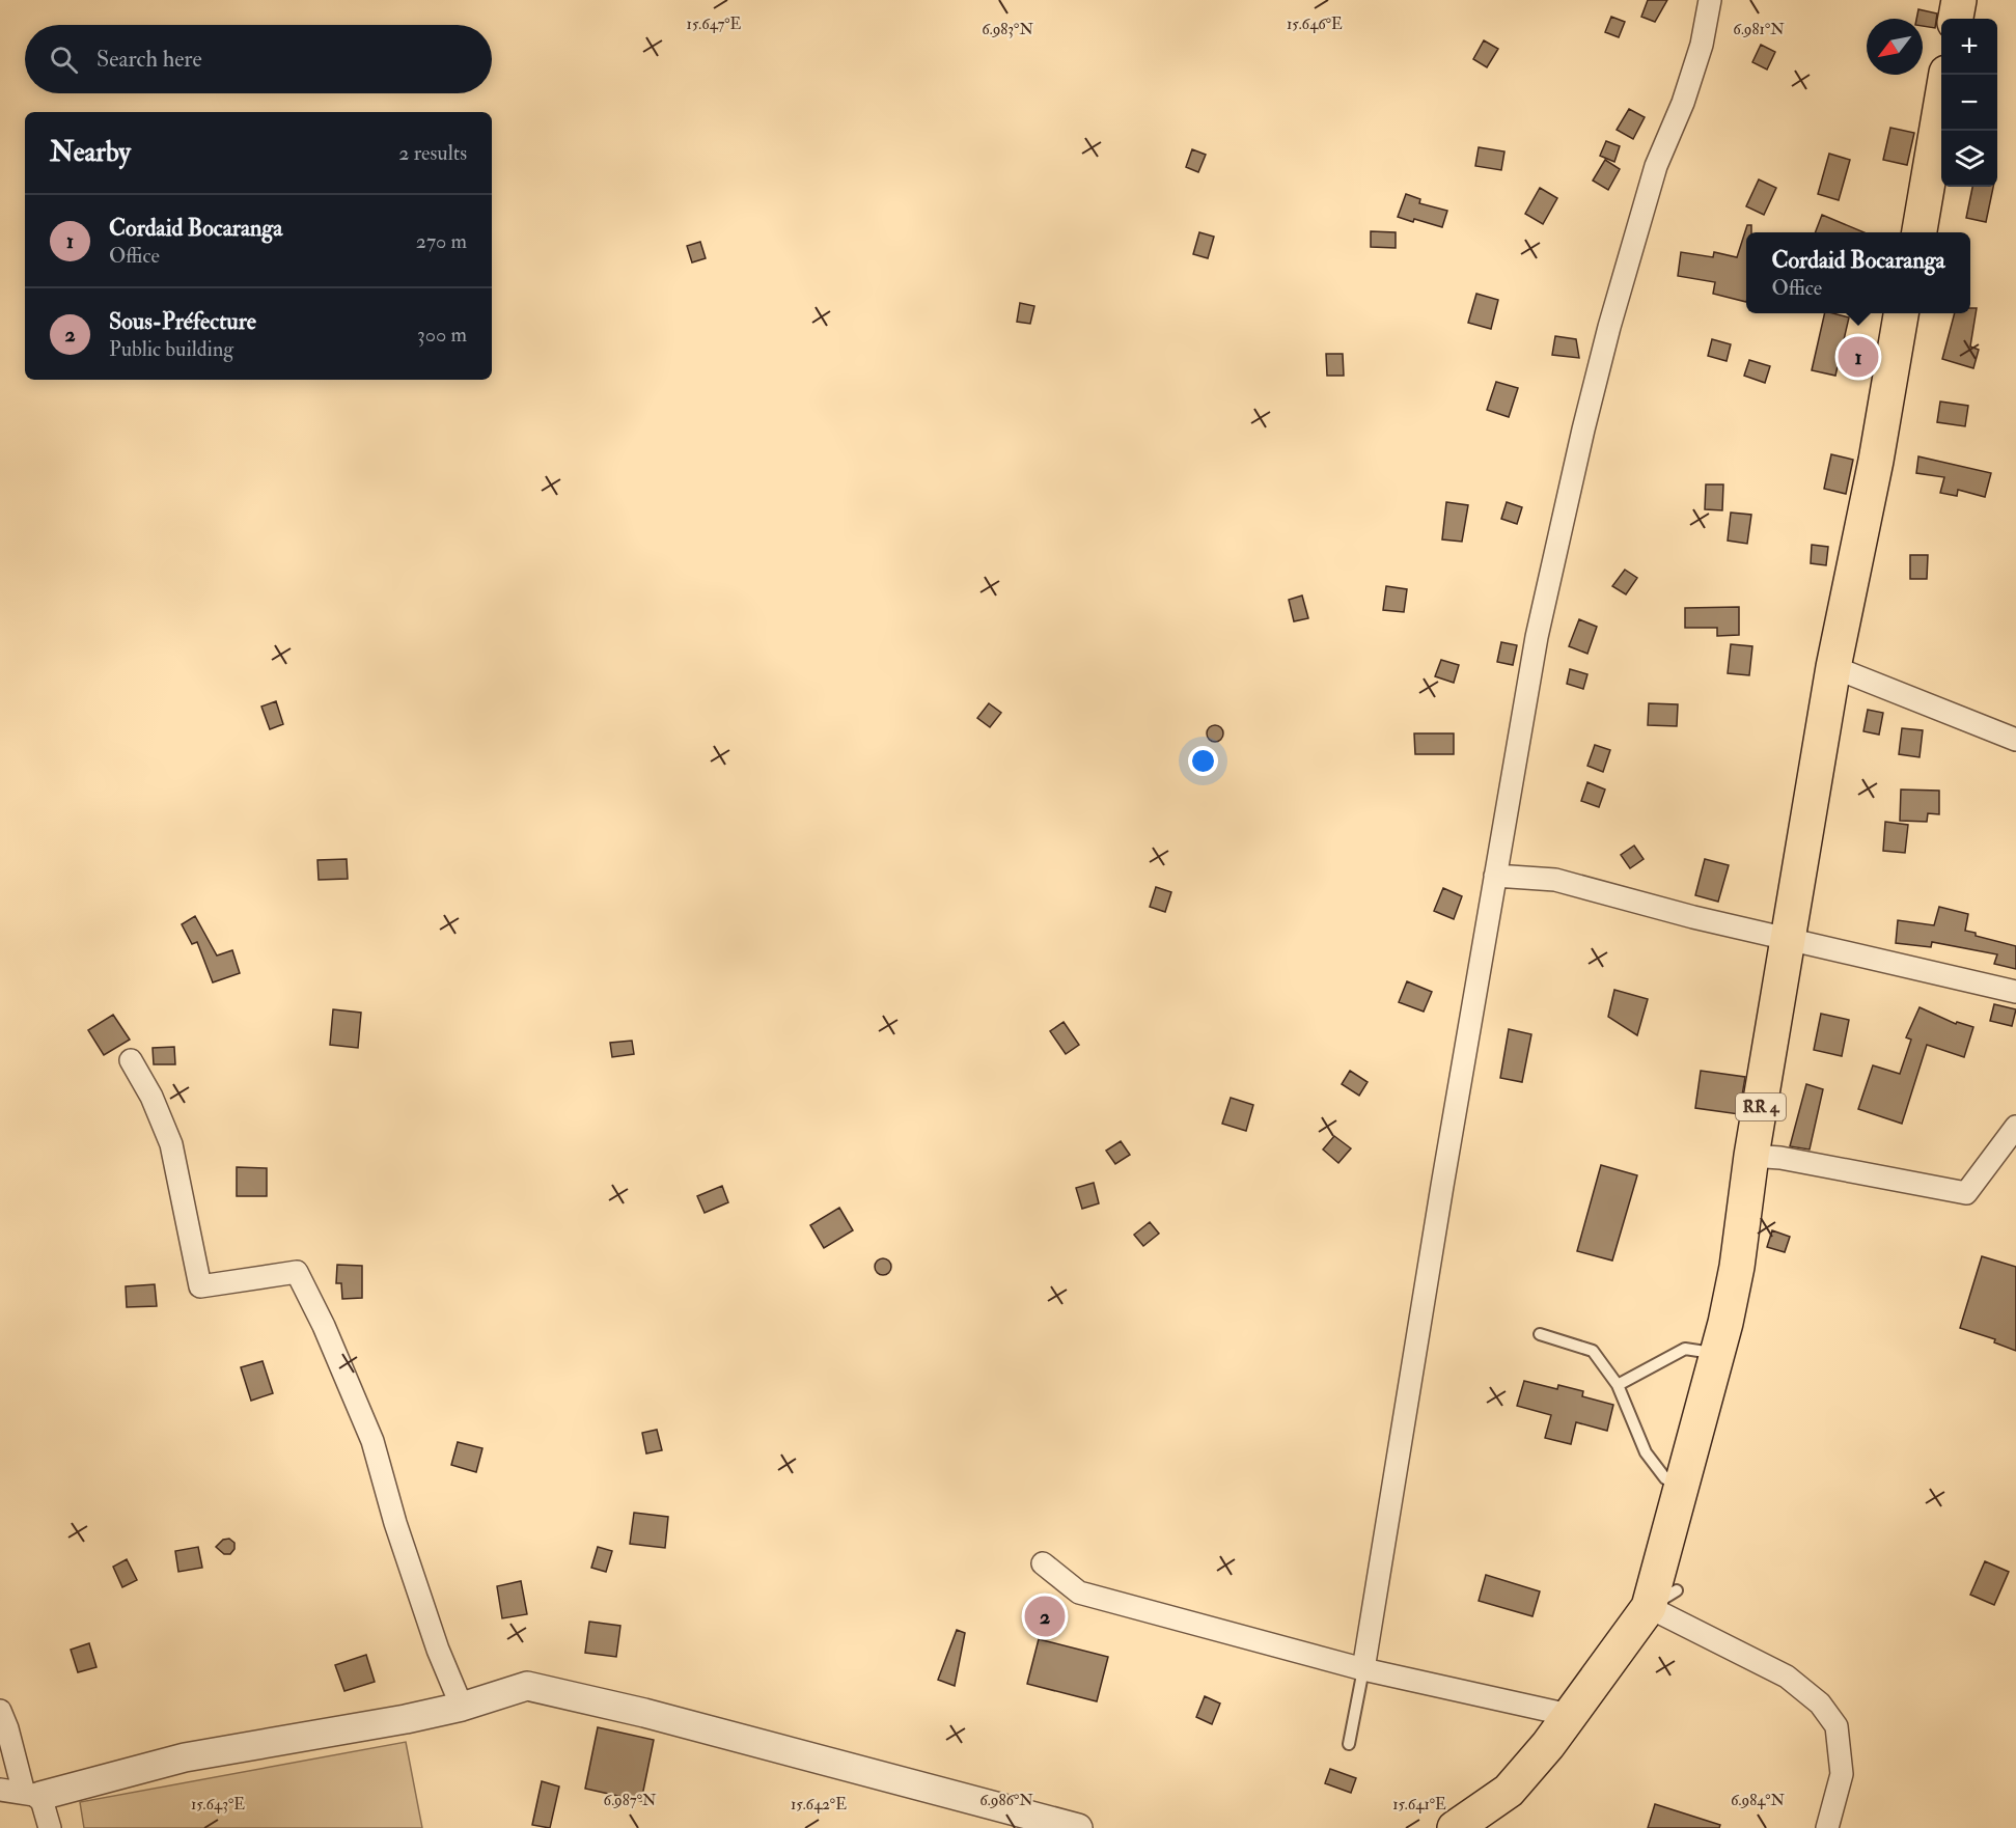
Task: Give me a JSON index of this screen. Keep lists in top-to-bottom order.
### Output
{
  "streets": {
    "main road": ["RR 4"]
  },
  "north": "bottom left",
  "page": {
    "map_buttons": ["+", "−"],
    "search": "Search here",
    "heading": ["Nearby", "2 results"],
    "list": [
      {
        "mark": "1",
        "name": "Cordaid Bocaranga",
        "note": "Office",
        "value": "270 m"
      },
      {
        "mark": "2",
        "name": "Sous-Préfecture",
        "note": "Public building",
        "value": "300 m"
      }
    ],
    "popup": ["Cordaid Bocaranga", "Office"],
    "pins": ["1", "2"]
  },
  "coordinates": [
    "15.647°E",
    "15.646°E",
    "6.983°N",
    "6.981°N",
    "6.987°N",
    "6.986°N",
    "6.984°N",
    "15.643°E",
    "15.642°E",
    "15.641°E"
  ]
}
